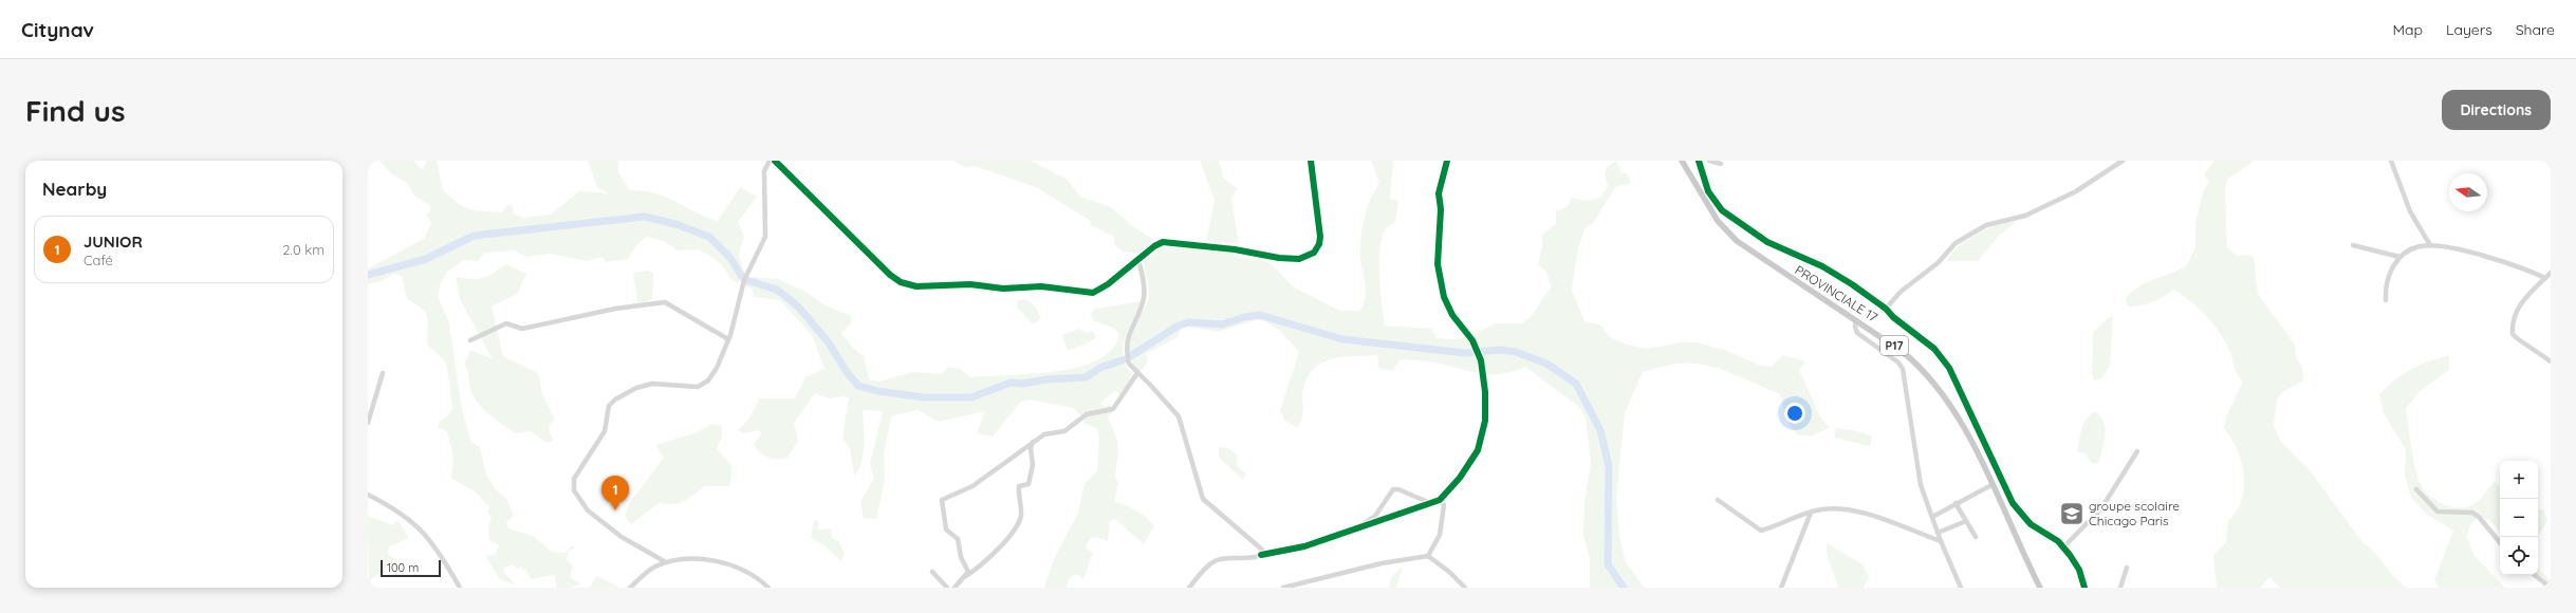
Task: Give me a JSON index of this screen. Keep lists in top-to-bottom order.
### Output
{
  "streets": {
    "main road": ["PROVINCIALE 17", "P17"]
  },
  "places": {
    "school or university": ["groupe scolaire Chicago Paris"]
  },
  "scale_bar": "100 m",
  "north": "left",
  "page": {
    "header": "Citynav",
    "nav": ["Map", "Layers", "Share"],
    "buttons": "Directions",
    "title": "Find us",
    "heading": "Nearby",
    "list": [
      {
        "mark": "1",
        "name": "JUNIOR",
        "note": "Café",
        "value": "2.0 km"
      }
    ],
    "map_buttons": ["+", "−"],
    "pins": "1",
    "scale": "100 m"
  }
}
